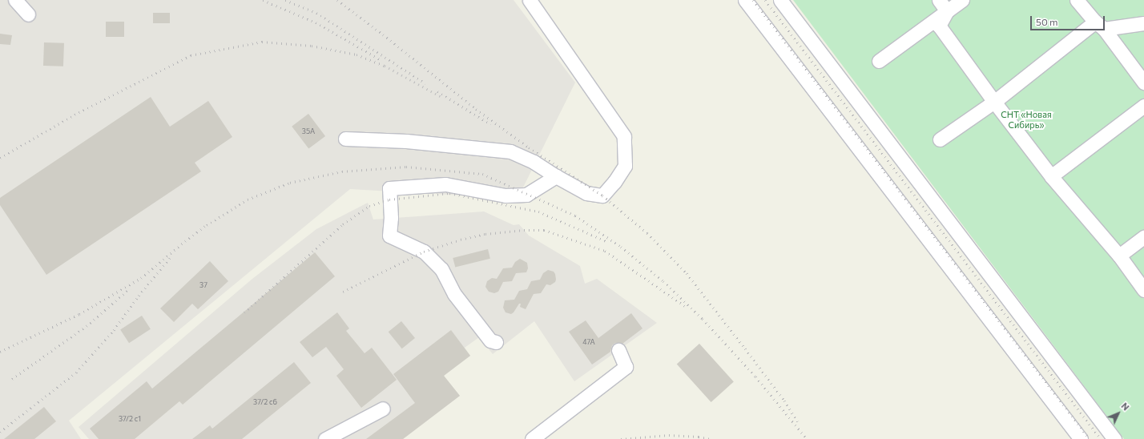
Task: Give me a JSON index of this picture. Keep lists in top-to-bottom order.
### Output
{
  "parks": ["СНТ «Новая Сибирь»"],
  "house_numbers": [
    "35А",
    "37",
    "47А",
    "37/2 с6",
    "37/2 с1"
  ],
  "scale_bar": "50 m",
  "north": "top right"
}
